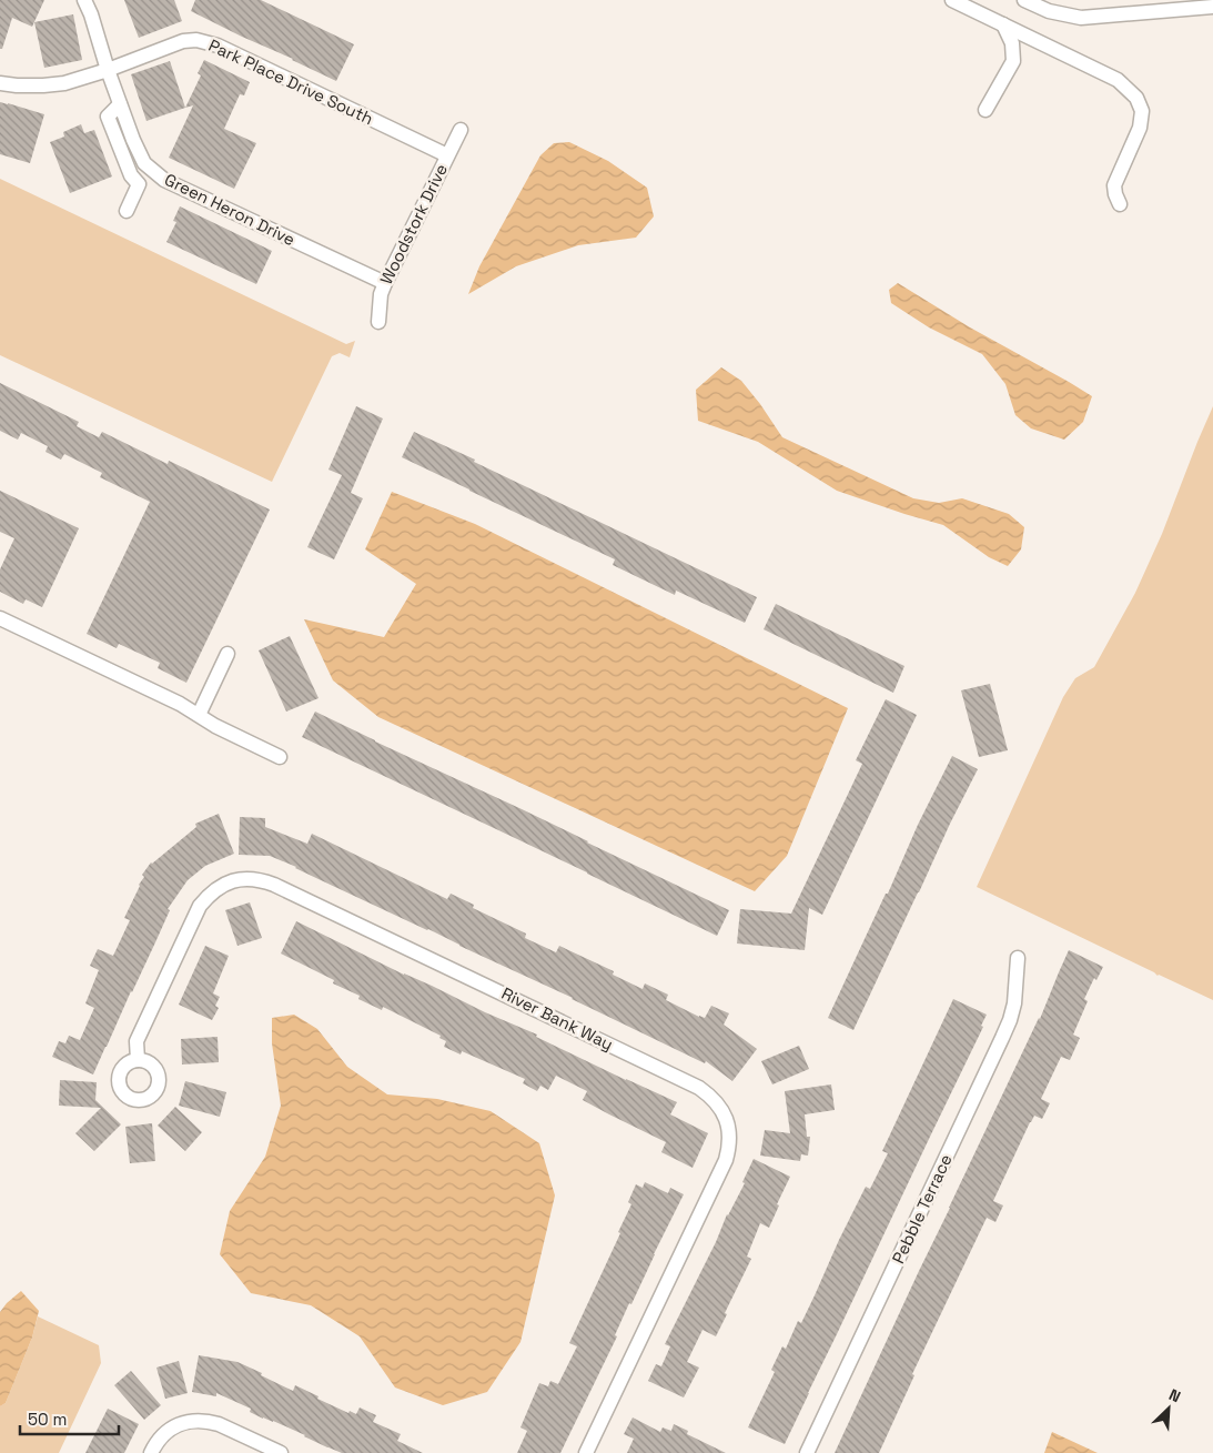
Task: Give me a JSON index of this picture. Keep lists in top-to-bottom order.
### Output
{
  "streets": {
    "street": [
      "Park Place Drive South",
      "Green Heron Drive",
      "Woodstork Drive",
      "River Bank Way",
      "Pebble Terrace"
    ]
  },
  "crossings": [
    ["Park Place Drive South", "Green Heron Drive"],
    ["Park Place Drive South", "Woodstork Drive"],
    ["Green Heron Drive", "Woodstork Drive"]
  ],
  "scale_bar": "50 m",
  "north": "top right"
}
